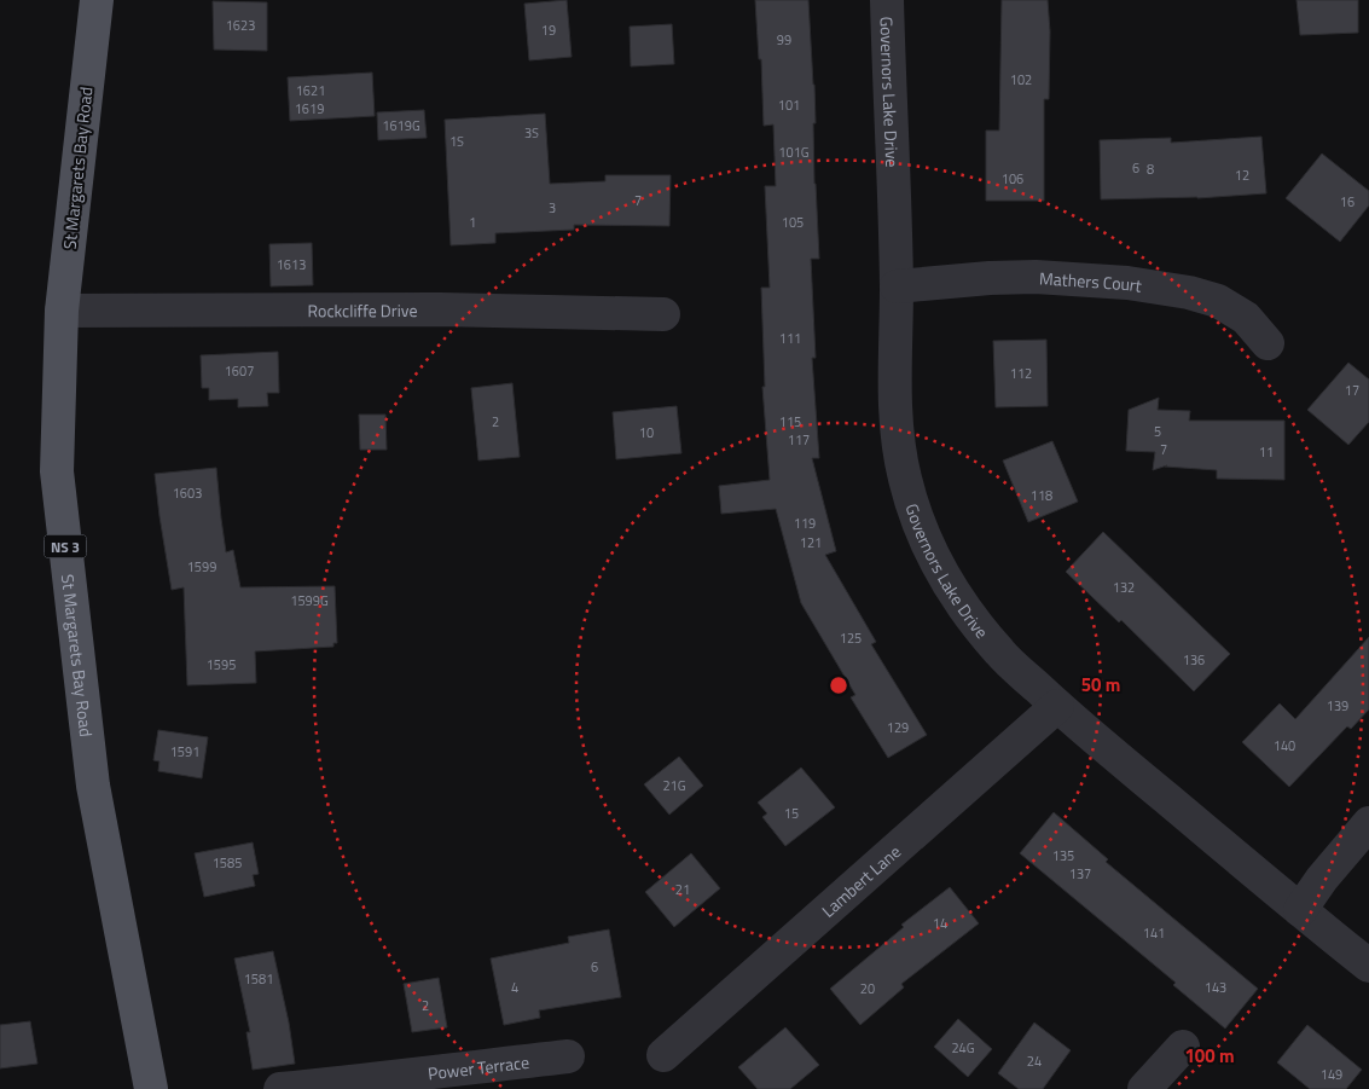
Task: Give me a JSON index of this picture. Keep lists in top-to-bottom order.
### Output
{
  "streets": {
    "main road": ["St Margarets Bay Road", "NS 3"],
    "street": [
      "Governors Lake Drive",
      "Mathers Court",
      "Rockcliffe Drive",
      "Lambert Lane",
      "Power Terrace"
    ]
  },
  "crossings": [
    ["Governors Lake Drive", "Mathers Court"],
    ["Governors Lake Drive", "Lambert Lane"],
    ["St Margarets Bay Road", "Rockcliffe Drive"]
  ],
  "house_numbers": [
    "1623",
    "19",
    "99",
    "102",
    "1621",
    "101",
    "1619",
    "1619G",
    "3S",
    "1S",
    "101G",
    "6",
    "8",
    "12",
    "106",
    "7",
    "16",
    "3",
    "1",
    "105",
    "1613",
    "111",
    "1607",
    "112",
    "17",
    "2",
    "115",
    "5",
    "10",
    "117",
    "7",
    "11",
    "1603",
    "118",
    "119",
    "121",
    "1599",
    "132",
    "1599G",
    "125",
    "136",
    "1595",
    "139",
    "129",
    "140",
    "1591",
    "21G",
    "15",
    "135",
    "1585",
    "137",
    "21",
    "14",
    "141",
    "6",
    "1581",
    "4",
    "143",
    "20",
    "2",
    "24G",
    "24",
    "149"
  ],
  "rings": ["50 m", "100 m"]
}
